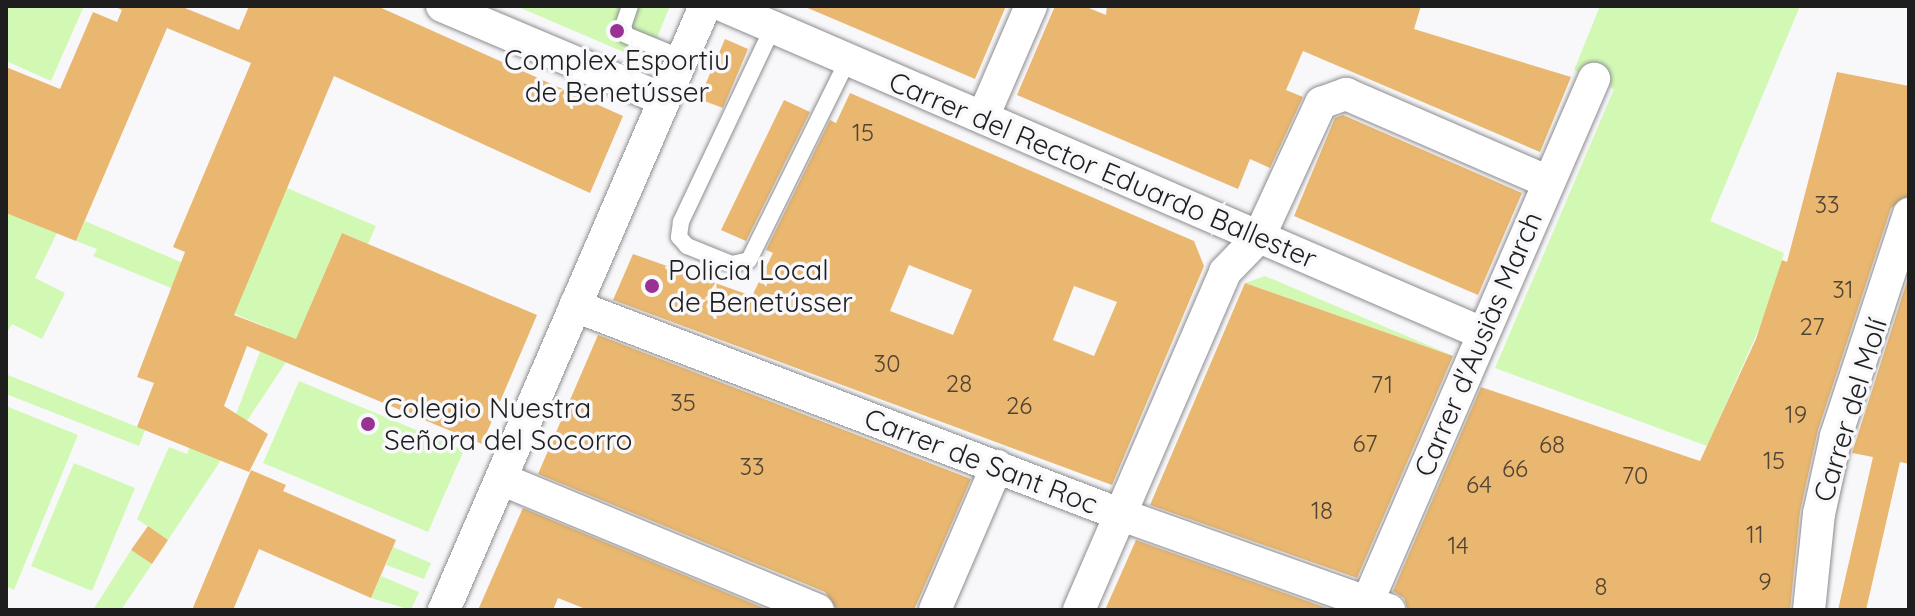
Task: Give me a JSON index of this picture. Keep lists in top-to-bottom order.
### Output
{
  "streets": {
    "street": [
      "Carrer del Rector Eduardo Ballester",
      "Carrer d'Ausiàs March",
      "Carrer del Molí",
      "Carrer de Sant Roc"
    ]
  },
  "crossings": [
    ["Carrer del Rector Eduardo Ballester", "Carrer d'Ausiàs March"],
    ["Carrer d'Ausiàs March", "Carrer de Sant Roc"]
  ],
  "places": ["Complex Esportiu de Benetússer", "Policia Local de Benetússer", "Colegio Nuestra Señora del Socorro"],
  "house_numbers": [
    "15",
    "33",
    "31",
    "27",
    "30",
    "28",
    "71",
    "35",
    "26",
    "19",
    "67",
    "68",
    "15",
    "33",
    "66",
    "70",
    "64",
    "18",
    "11",
    "14",
    "9",
    "8"
  ]
}
